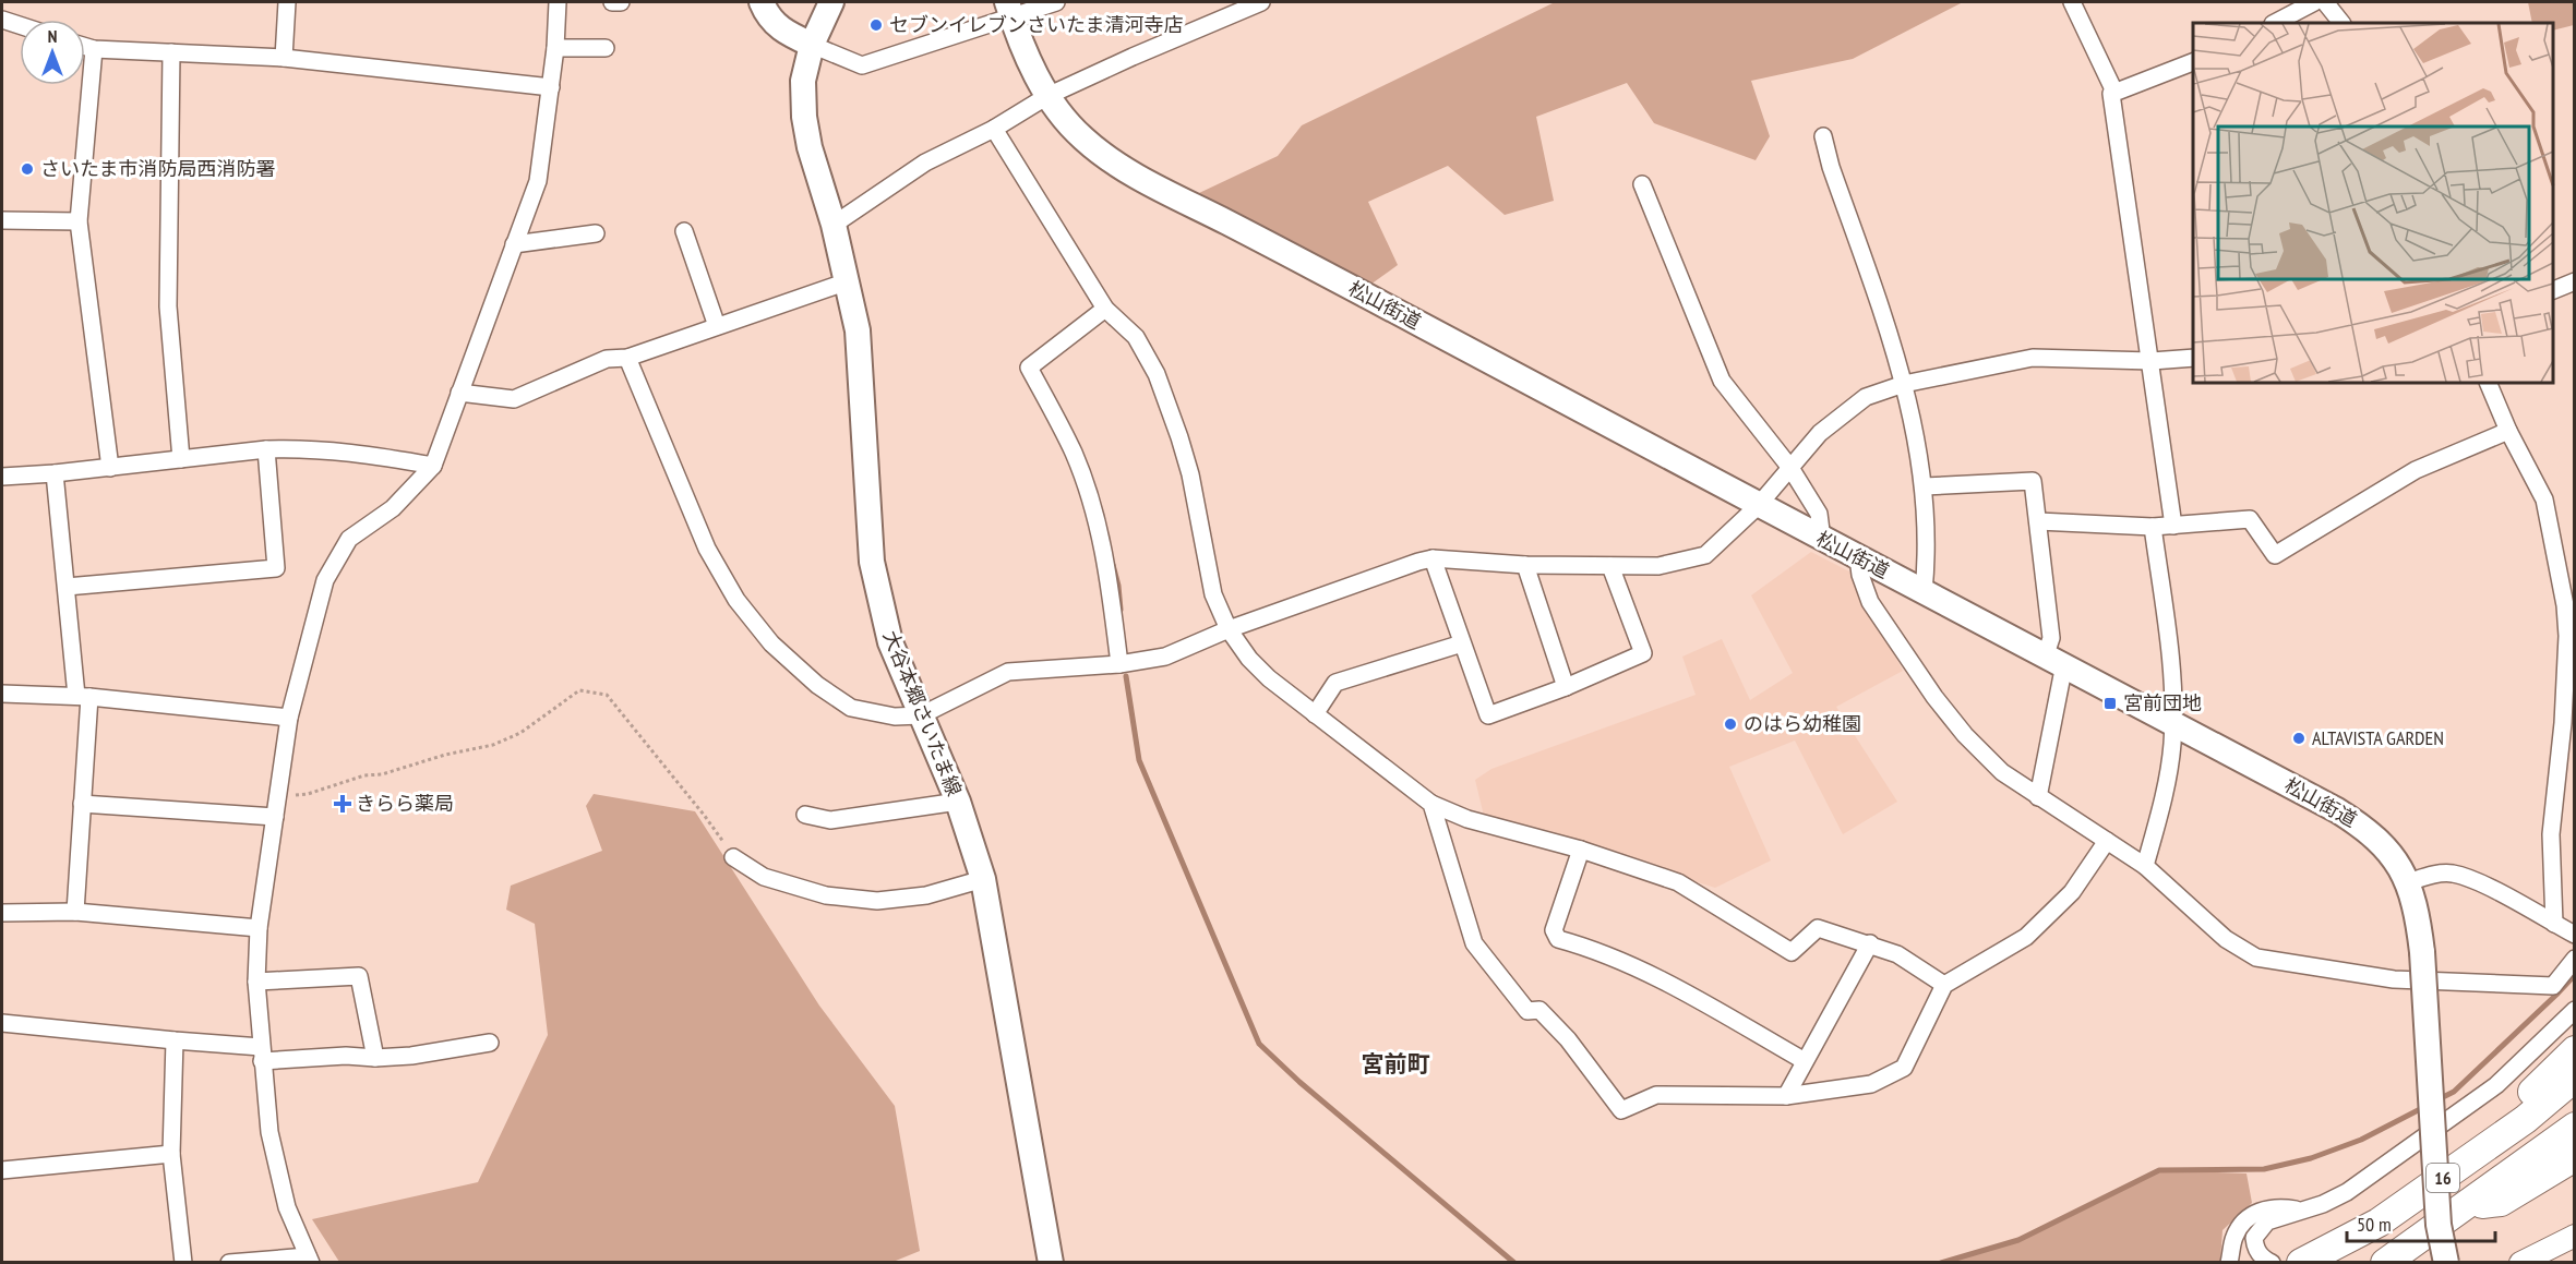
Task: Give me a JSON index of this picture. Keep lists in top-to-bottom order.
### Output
{
  "streets": {
    "highway": ["16"],
    "main road": ["松山街道", "大谷本郷さいたま線"]
  },
  "districts": ["宮前町"],
  "places": {
    "other": [
      "セブンイレブンさいたま清河寺店",
      "さいたま市消防局西消防署",
      "のはら幼稚園",
      "ALTAVISTA GARDEN"
    ],
    "transit": ["宮前団地"],
    "health": ["きらら薬局"]
  },
  "scale_bar": "50 m",
  "north": "top"
}
